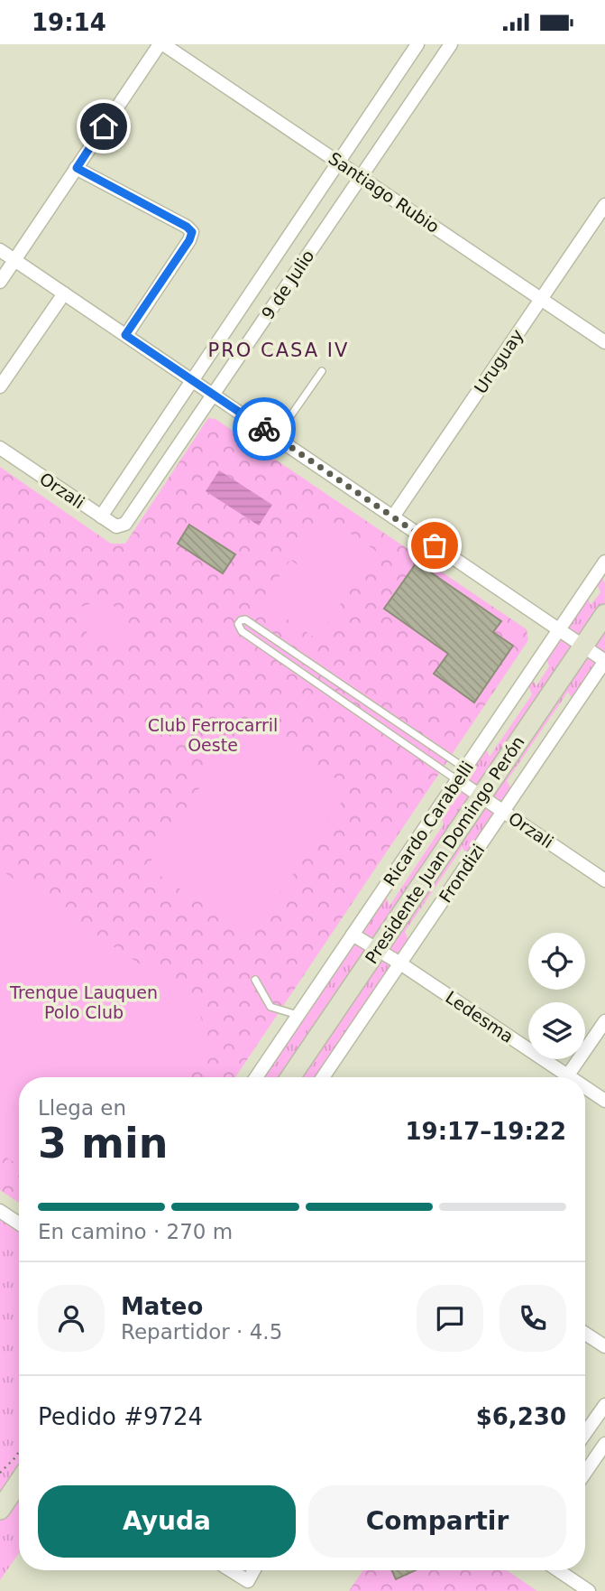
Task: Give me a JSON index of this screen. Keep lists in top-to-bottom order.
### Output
{
  "streets": {
    "main road": ["Presidente Juan Domingo Perón"],
    "street": [
      "Santiago Rubio",
      "9 de Julio",
      "Uruguay",
      "Orzali",
      "Ricardo Carabelli",
      "Frondizi",
      "Ledesma"
    ]
  },
  "crossings": [
    ["Santiago Rubio", "9 de Julio"],
    ["Santiago Rubio", "Uruguay"],
    ["9 de Julio", "Orzali"],
    ["Orzali", "Ricardo Carabelli"],
    ["Orzali", "Presidente Juan Domingo Perón"],
    ["Orzali", "Frondizi"],
    ["Ricardo Carabelli", "Ledesma"],
    ["Presidente Juan Domingo Perón", "Ledesma"],
    ["Frondizi", "Ledesma"]
  ],
  "districts": ["PRO CASA IV"],
  "parks": ["Club Ferrocarril Oeste", "Trenque Lauquen Polo Club"],
  "page": {
    "status": "19:14",
    "heading": ["3 min", "Llega en", "19:17–19:22"],
    "panel": [
      "Mateo",
      "Repartidor · 4.5",
      "Pedido #9724",
      "$6,230"
    ],
    "bar": "En camino · 270 m",
    "buttons": ["Ayuda", "Compartir"]
  }
}
